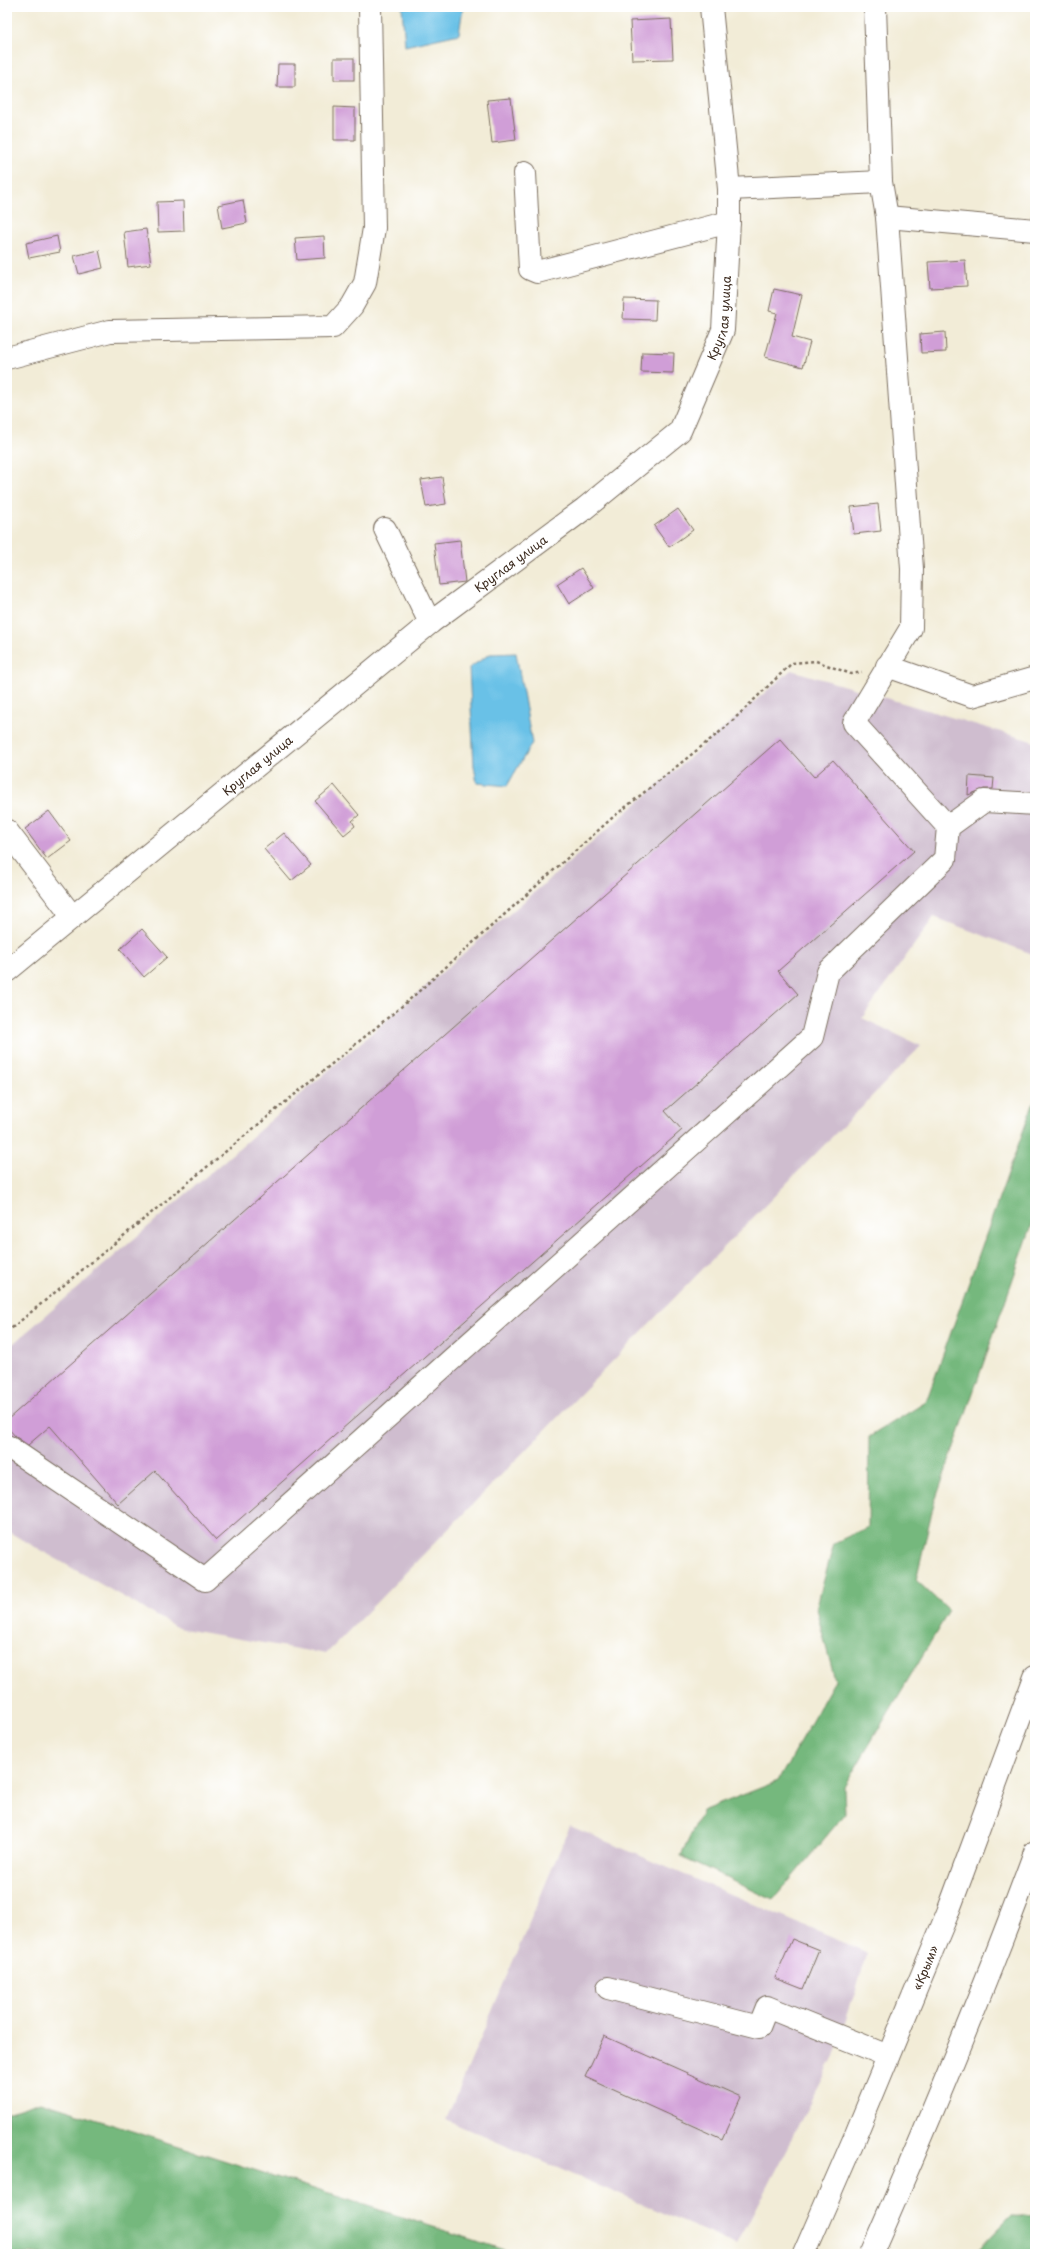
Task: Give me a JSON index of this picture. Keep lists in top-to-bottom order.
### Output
{
  "streets": {
    "main road": ["Круглая улица", "«Крым»"]
  }
}
